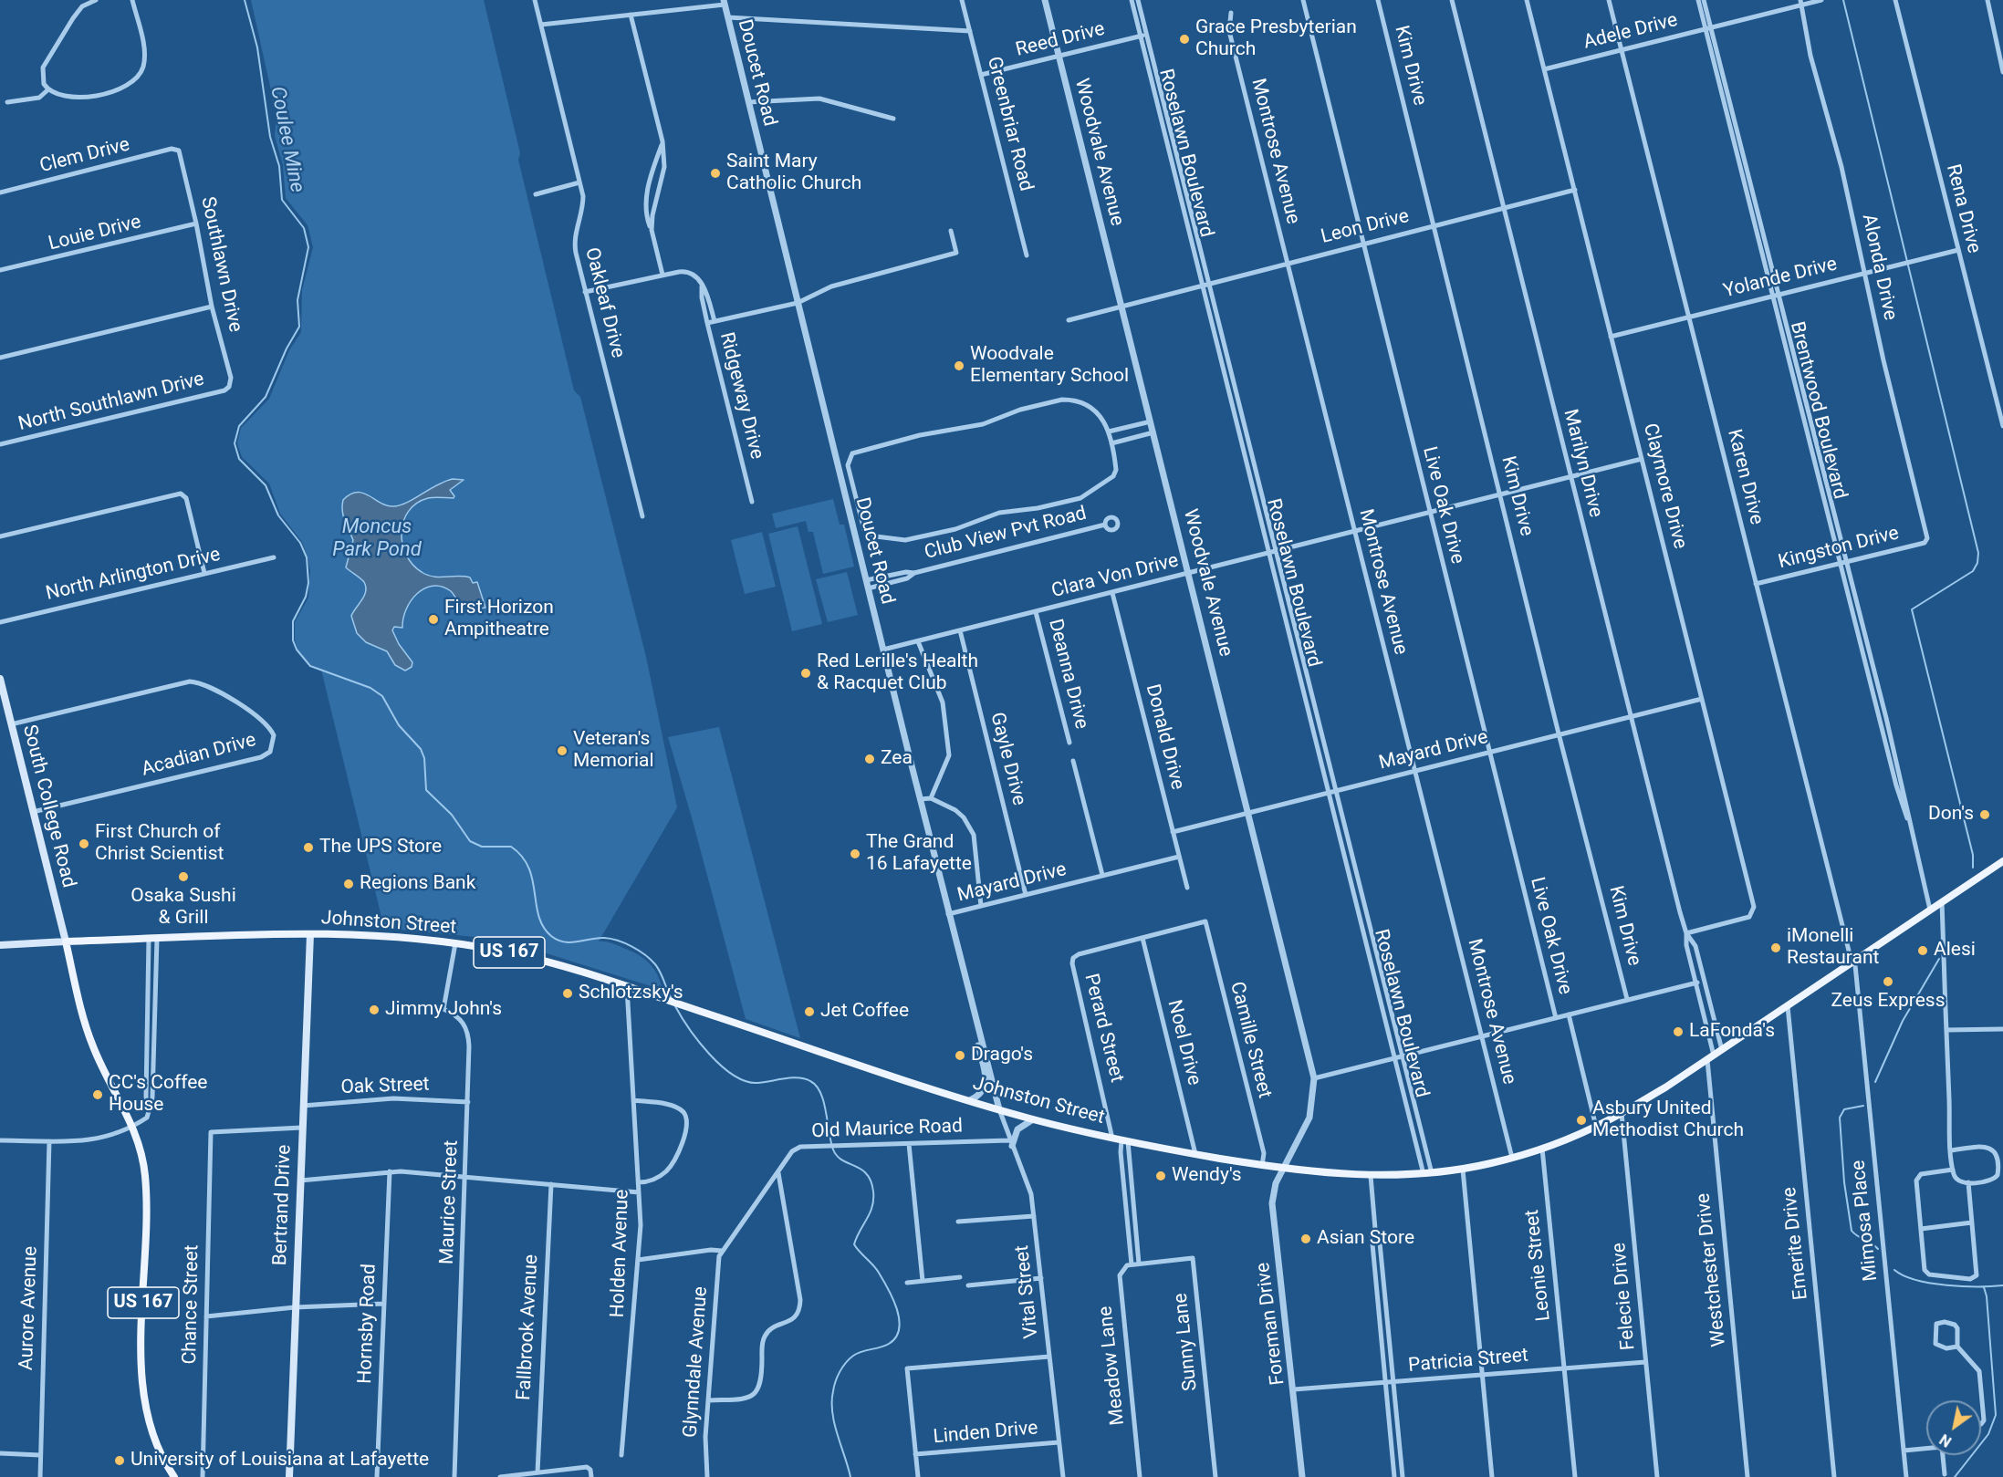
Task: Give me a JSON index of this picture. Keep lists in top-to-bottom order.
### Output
{
  "streets": {
    "main road": [
      "South College Road",
      "Johnston Street",
      "US 167",
      "Bertrand Drive"
    ],
    "street": [
      "Adele Drive",
      "Reed Drive",
      "Kim Drive",
      "Doucet Road",
      "Greenbriar Road",
      "Montrose Avenue",
      "Woodvale Avenue",
      "Roselawn Boulevard",
      "Clem Drive",
      "Rena Drive",
      "Leon Drive",
      "Louie Drive",
      "Southlawn Drive",
      "Alonda Drive",
      "Yolande Drive",
      "Oakleaf Drive",
      "Ridgeway Drive",
      "North Southlawn Drive",
      "Brentwood Boulevard",
      "Marilyn Drive",
      "Karen Drive",
      "Claymore Drive",
      "Live Oak Drive",
      "Club View Pvt Road",
      "Kingston Drive",
      "North Arlington Drive",
      "Clara Von Drive",
      "Deanna Drive",
      "Donald Drive",
      "Mayard Drive",
      "Acadian Drive",
      "Gayle Drive",
      "Perard Street",
      "Camille Street",
      "Noel Drive",
      "Oak Street",
      "Old Maurice Road",
      "Maurice Street",
      "Mimosa Place",
      "Emerite Drive",
      "Holden Avenue",
      "Leonie Street",
      "Westchester Drive",
      "Vital Street",
      "Felecie Drive",
      "Chance Street",
      "Aurore Avenue",
      "Hornsby Road",
      "Foreman Drive",
      "Fallbrook Avenue",
      "Sunny Lane",
      "Patricia Street",
      "Glynndale Avenue",
      "Meadow Lane",
      "Linden Drive"
    ]
  },
  "crossings": [
    ["Adele Drive", "Alonda Drive"],
    ["Adele Drive", "Brentwood Boulevard"],
    ["Adele Drive", "Karen Drive"],
    ["Adele Drive", "Claymore Drive"],
    ["Reed Drive", "Greenbriar Road"],
    ["Reed Drive", "Woodvale Avenue"],
    ["Reed Drive", "Roselawn Boulevard"],
    ["Kim Drive", "Leon Drive"],
    ["Kim Drive", "Clara Von Drive"],
    ["Kim Drive", "Mayard Drive"],
    ["Doucet Road", "Ridgeway Drive"],
    ["Doucet Road", "Club View Pvt Road"],
    ["Doucet Road", "Clara Von Drive"],
    ["Doucet Road", "Mayard Drive"],
    ["Doucet Road", "Johnston Street"],
    ["Doucet Road", "Vital Street"],
    ["Montrose Avenue", "Leon Drive"],
    ["Montrose Avenue", "Clara Von Drive"],
    ["Montrose Avenue", "Mayard Drive"],
    ["Montrose Avenue", "Johnston Street"],
    ["Woodvale Avenue", "Leon Drive"],
    ["Woodvale Avenue", "Clara Von Drive"],
    ["Woodvale Avenue", "Mayard Drive"],
    ["Woodvale Avenue", "Johnston Street"],
    ["Woodvale Avenue", "Foreman Drive"],
    ["Roselawn Boulevard", "Leon Drive"],
    ["Roselawn Boulevard", "Clara Von Drive"],
    ["Roselawn Boulevard", "Mayard Drive"],
    ["Roselawn Boulevard", "Johnston Street"],
    ["Clem Drive", "Southlawn Drive"],
    ["Rena Drive", "Yolande Drive"],
    ["Leon Drive", "Marilyn Drive"],
    ["Leon Drive", "Claymore Drive"],
    ["Leon Drive", "Live Oak Drive"],
    ["Louie Drive", "Southlawn Drive"],
    ["Southlawn Drive", "North Southlawn Drive"],
    ["Alonda Drive", "Yolande Drive"],
    ["Alonda Drive", "Kingston Drive"],
    ["Yolande Drive", "Brentwood Boulevard"],
    ["Yolande Drive", "Karen Drive"],
    ["Yolande Drive", "Claymore Drive"],
    ["Brentwood Boulevard", "Kingston Drive"],
    ["Brentwood Boulevard", "Johnston Street"],
    ["Marilyn Drive", "Claymore Drive"],
    ["Marilyn Drive", "Clara Von Drive"],
    ["Marilyn Drive", "Mayard Drive"],
    ["Marilyn Drive", "Johnston Street"],
    ["Marilyn Drive", "Westchester Drive"],
    ["Karen Drive", "Kingston Drive"],
    ["Karen Drive", "Johnston Street"],
    ["Karen Drive", "Mimosa Place"],
    ["Claymore Drive", "Clara Von Drive"],
    ["Claymore Drive", "Mayard Drive"],
    ["Live Oak Drive", "Clara Von Drive"],
    ["Live Oak Drive", "Mayard Drive"],
    ["Live Oak Drive", "Johnston Street"],
    ["Clara Von Drive", "Deanna Drive"],
    ["Clara Von Drive", "Donald Drive"],
    ["Clara Von Drive", "Gayle Drive"],
    ["Donald Drive", "Mayard Drive"],
    ["Mayard Drive", "Gayle Drive"],
    ["Acadian Drive", "South College Road"],
    ["South College Road", "Johnston Street"],
    ["South College Road", "US 167"],
    ["Johnston Street", "US 167"],
    ["Johnston Street", "Perard Street"],
    ["Johnston Street", "Camille Street"],
    ["Johnston Street", "Noel Drive"],
    ["Johnston Street", "Maurice Street"],
    ["Johnston Street", "Bertrand Drive"],
    ["Johnston Street", "Mimosa Place"],
    ["Johnston Street", "Emerite Drive"],
    ["Johnston Street", "Holden Avenue"],
    ["Johnston Street", "Leonie Street"],
    ["Johnston Street", "Westchester Drive"],
    ["Johnston Street", "Vital Street"],
    ["Johnston Street", "Felecie Drive"],
    ["Johnston Street", "Foreman Drive"],
    ["Perard Street", "Camille Street"],
    ["Perard Street", "Noel Drive"],
    ["Camille Street", "Noel Drive"],
    ["Oak Street", "Maurice Street"],
    ["Oak Street", "Bertrand Drive"],
    ["Old Maurice Road", "Vital Street"],
    ["Bertrand Drive", "Chance Street"],
    ["Leonie Street", "Patricia Street"],
    ["Vital Street", "Linden Drive"],
    ["Felecie Drive", "Patricia Street"],
    ["Foreman Drive", "Patricia Street"]
  ],
  "water": ["Coulee Mine", "Moncus Park Pond"],
  "places": [
    "Grace Presbyterian Church",
    "Saint Mary Catholic Church",
    "Woodvale Elementary School",
    "First Horizon Ampitheatre",
    "Red Lerille's Health & Racquet Club",
    "Veteran's Memorial",
    "Zea",
    "Don's",
    "First Church of Christ Scientist",
    "The UPS Store",
    "The Grand 16 Lafayette",
    "Osaka Sushi & Grill",
    "Regions Bank",
    "iMonelli Restaurant",
    "Alesi",
    "Zeus Express",
    "Schlotzsky's",
    "Jimmy John's",
    "Jet Coffee",
    "LaFonda's",
    "Drago's",
    "CC's Coffee House",
    "Asbury United Methodist Church",
    "Wendy's",
    "Asian Store",
    "University of Louisiana at Lafayette"
  ],
  "north": "bottom left"
}
